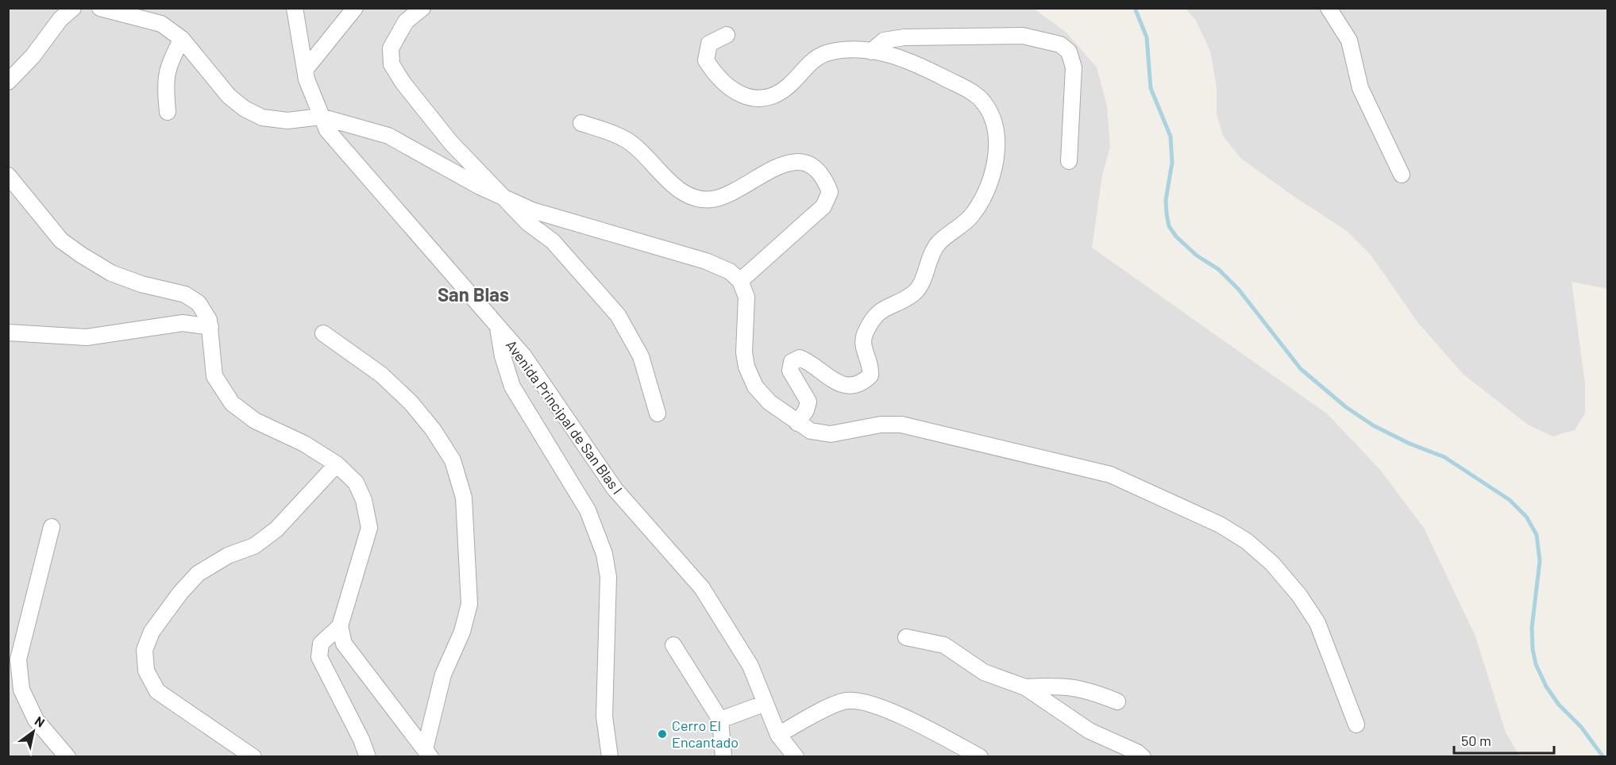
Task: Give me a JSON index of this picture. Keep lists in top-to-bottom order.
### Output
{
  "streets": {
    "street": ["Avenida Principal de San Blas I"]
  },
  "districts": ["San Blas"],
  "places": ["Cerro El Encantado"],
  "scale_bar": "50 m",
  "north": "top right"
}
